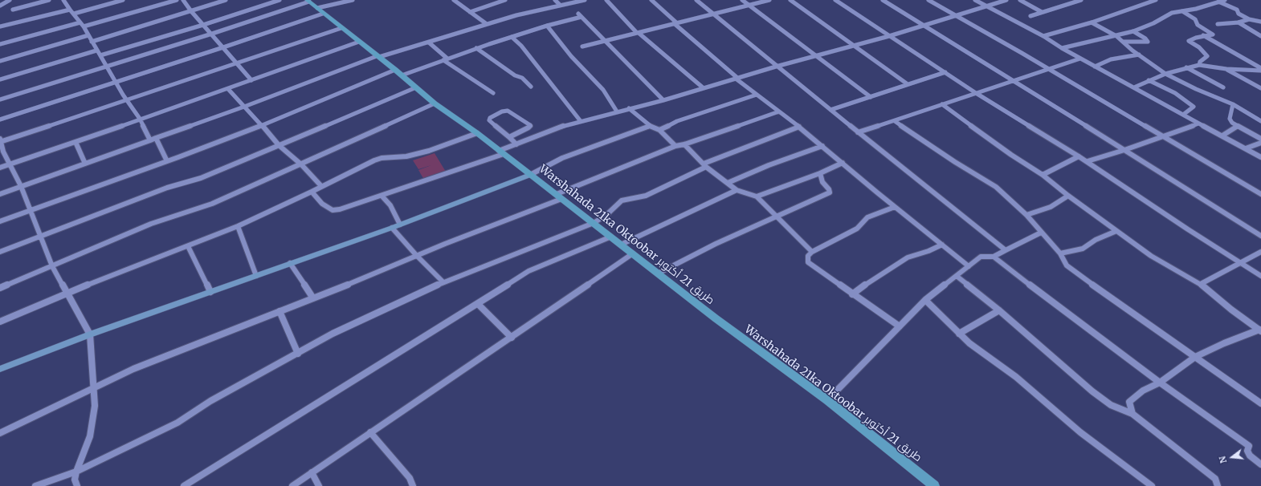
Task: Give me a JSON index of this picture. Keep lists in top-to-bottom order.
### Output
{
  "streets": {
    "main road": ["Warshahada 21ka Oktoobar طريق 21 أكتوبر"]
  },
  "north": "left"
}
